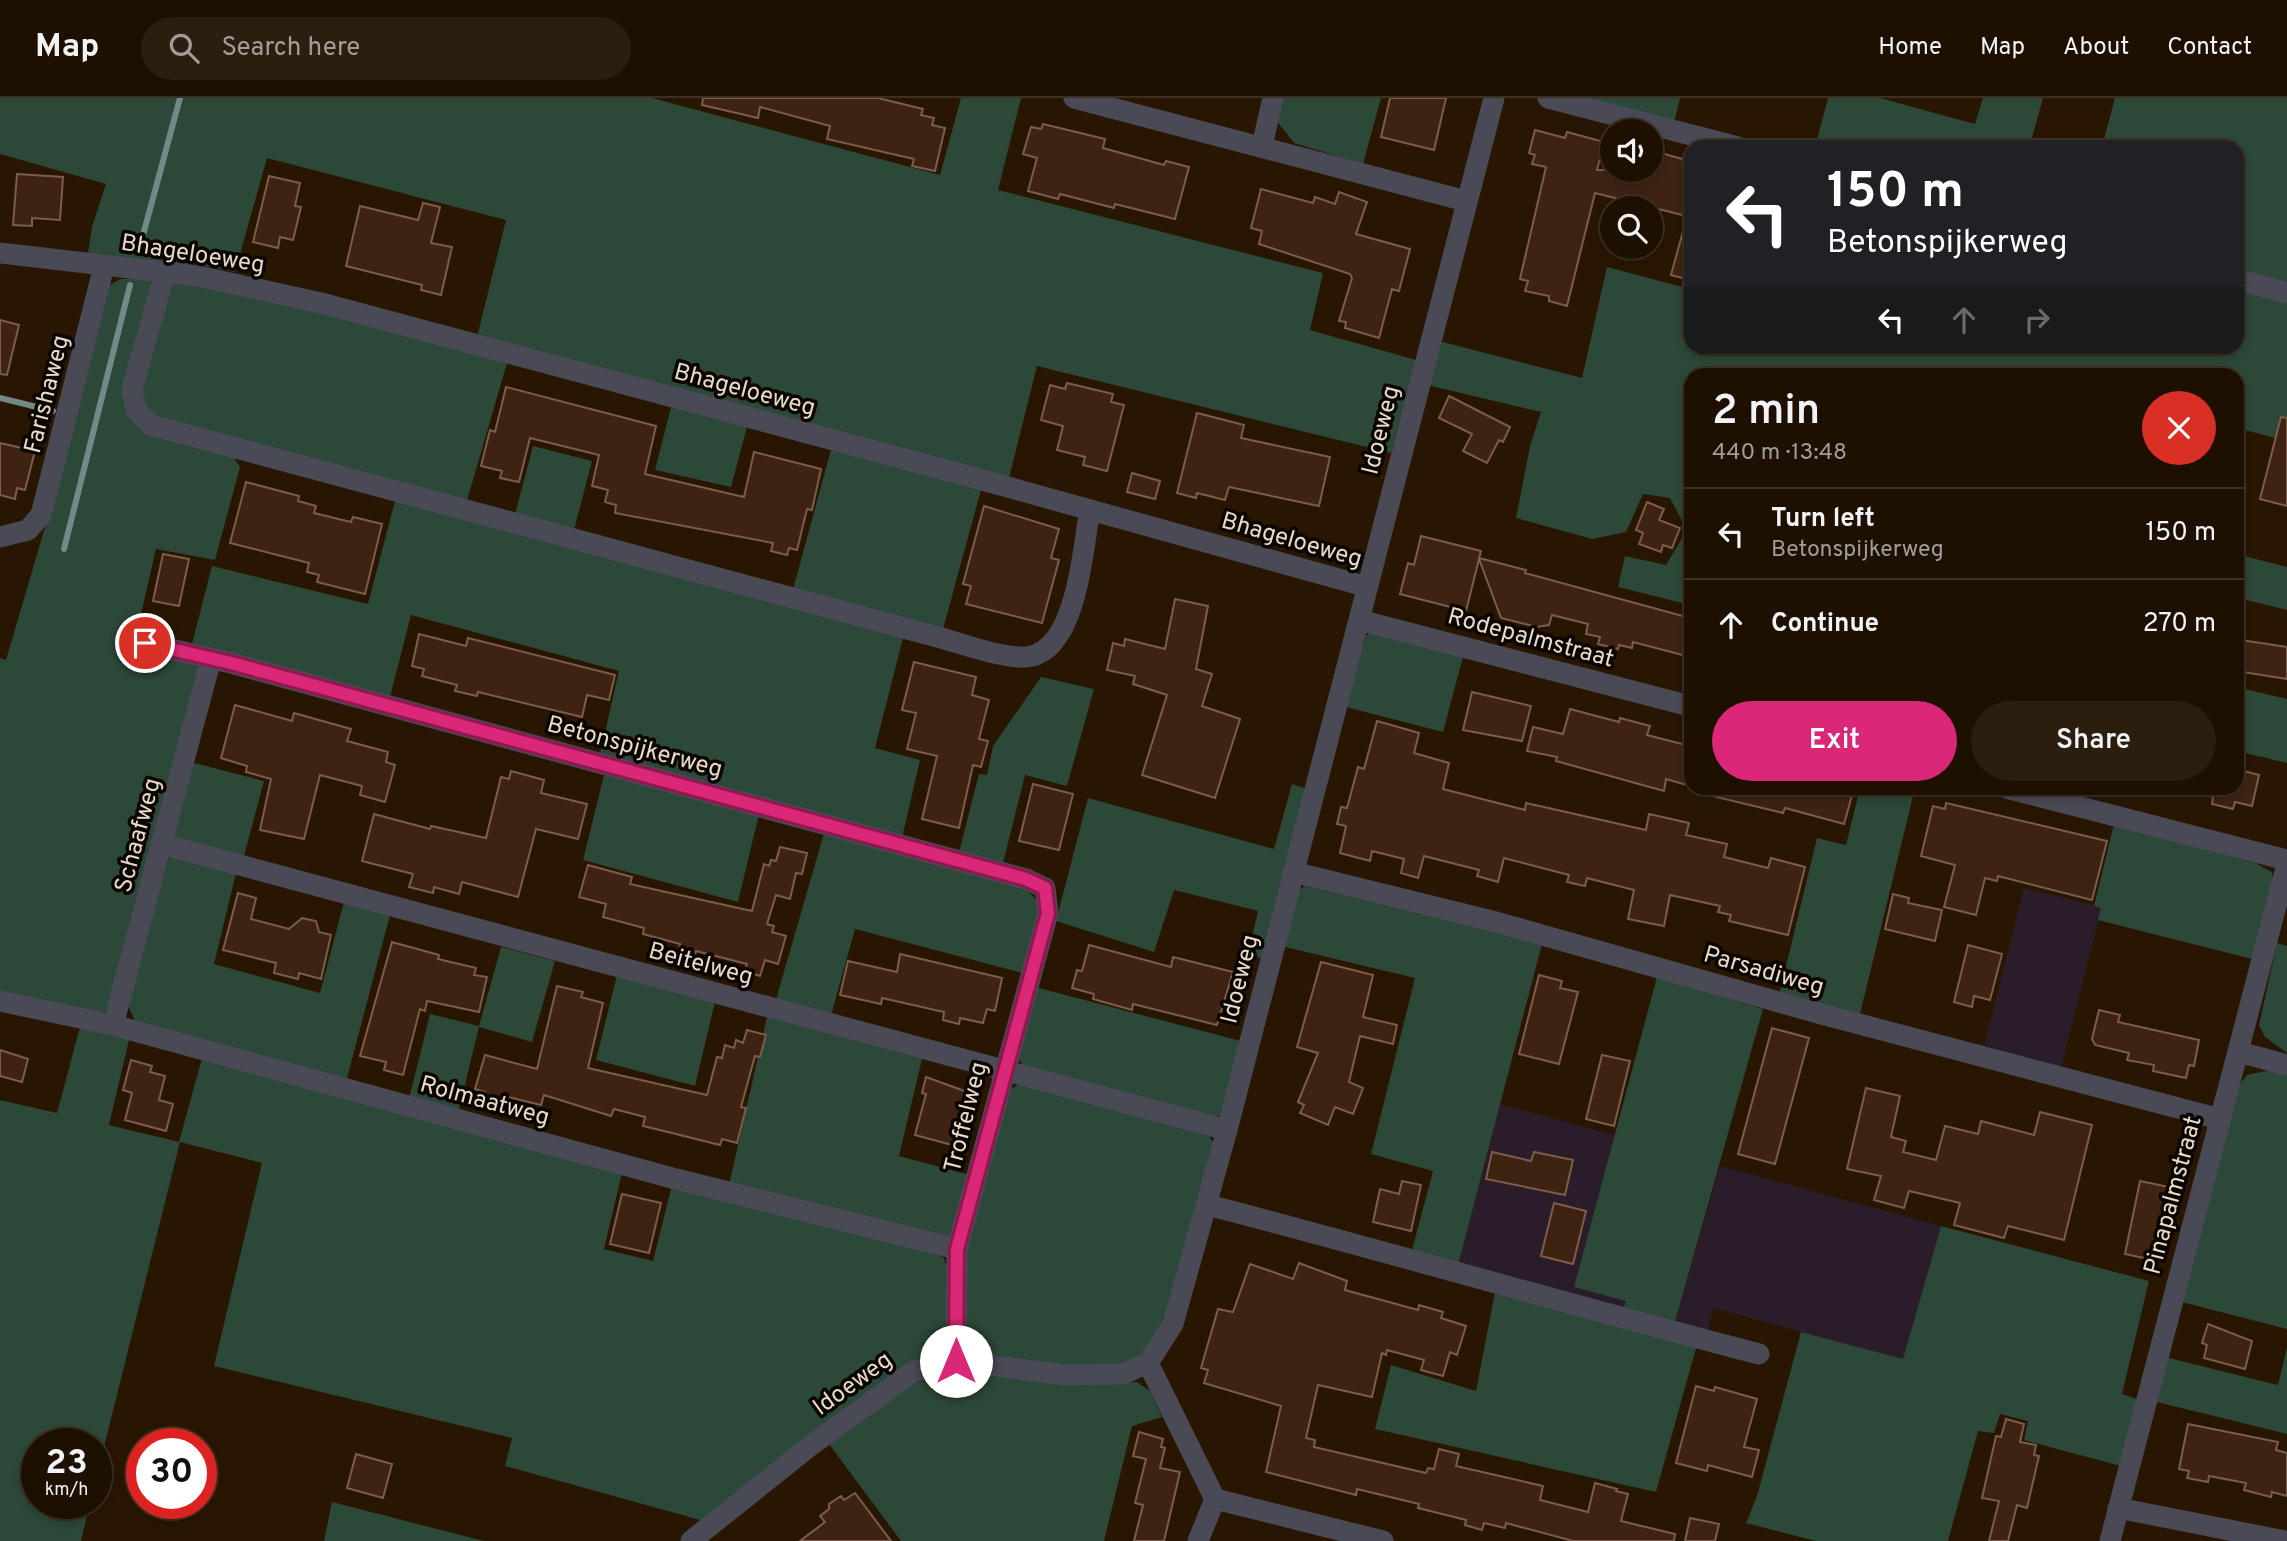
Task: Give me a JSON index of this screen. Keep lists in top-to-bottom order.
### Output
{
  "streets": {
    "street": [
      "Bhageloeweg",
      "Farishaweg",
      "Idoeweg",
      "Rodepalmstraat",
      "Betonspijkerweg",
      "Schaafweg",
      "Beitelweg",
      "Parsadiweg",
      "Rolmaatweg",
      "Troffelweg",
      "Pinapalmstraat"
    ]
  },
  "crossings": [
    ["Bhageloeweg", "Farishaweg"],
    ["Bhageloeweg", "Idoeweg"],
    ["Idoeweg", "Rodepalmstraat"],
    ["Idoeweg", "Beitelweg"],
    ["Idoeweg", "Parsadiweg"],
    ["Idoeweg", "Troffelweg"],
    ["Betonspijkerweg", "Schaafweg"],
    ["Betonspijkerweg", "Troffelweg"],
    ["Schaafweg", "Beitelweg"],
    ["Schaafweg", "Rolmaatweg"],
    ["Beitelweg", "Troffelweg"],
    ["Parsadiweg", "Pinapalmstraat"],
    ["Rolmaatweg", "Troffelweg"]
  ],
  "page": {
    "header": "Map",
    "search": "Search here",
    "nav": [
      "Home",
      "Map",
      "About",
      "Contact"
    ],
    "turn": ["150 m", "Betonspijkerweg"],
    "heading": ["2 min", "440 m · 13:48"],
    "list": [
      {
        "name": "Turn left",
        "note": "Betonspijkerweg",
        "value": "150 m"
      },
      {
        "name": "Continue",
        "value": "270 m"
      }
    ],
    "buttons": ["Exit", "Share"],
    "speed": "23 km/h",
    "limit": "30"
  }
}
